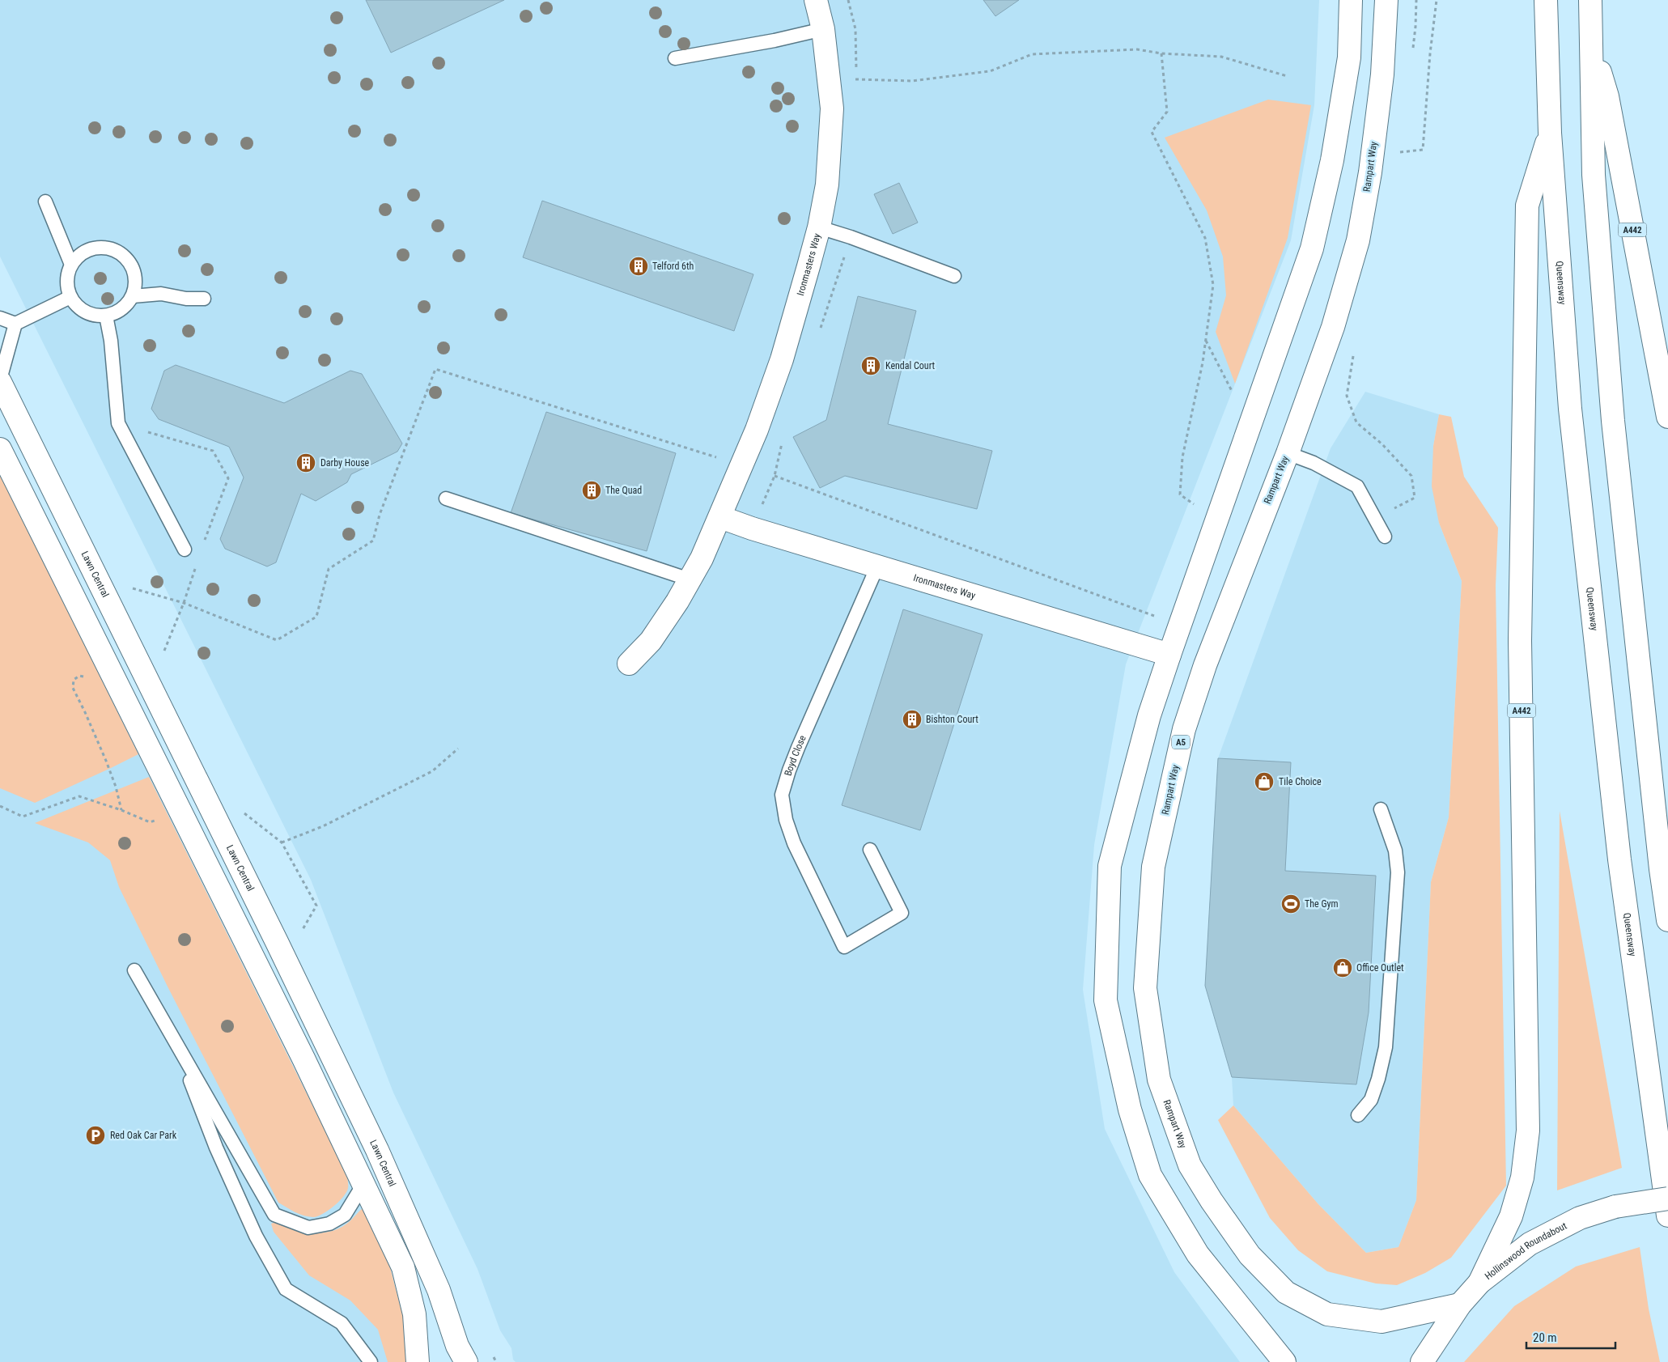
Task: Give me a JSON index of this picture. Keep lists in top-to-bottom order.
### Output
{
  "streets": {
    "main road": [
      "Rampart Way",
      "A442",
      "Ironmasters Way",
      "Queensway",
      "Lawn Central",
      "A5",
      "Hollinswood Roundabout"
    ],
    "lane": ["Boyd Close"]
  },
  "crossings": [
    ["Rampart Way", "Hollinswood Roundabout"],
    ["A442", "Queensway"],
    ["A442", "Hollinswood Roundabout"],
    ["Ironmasters Way", "Boyd Close"]
  ],
  "places": {
    "building": [
      "Telford 6th",
      "Kendal Court",
      "Darby House",
      "The Quad",
      "Bishton Court"
    ],
    "shop": ["Tile Choice", "Office Outlet"],
    "sports": ["The Gym"],
    "parking": ["Red Oak Car Park"]
  },
  "scale_bar": "20 m"
}
